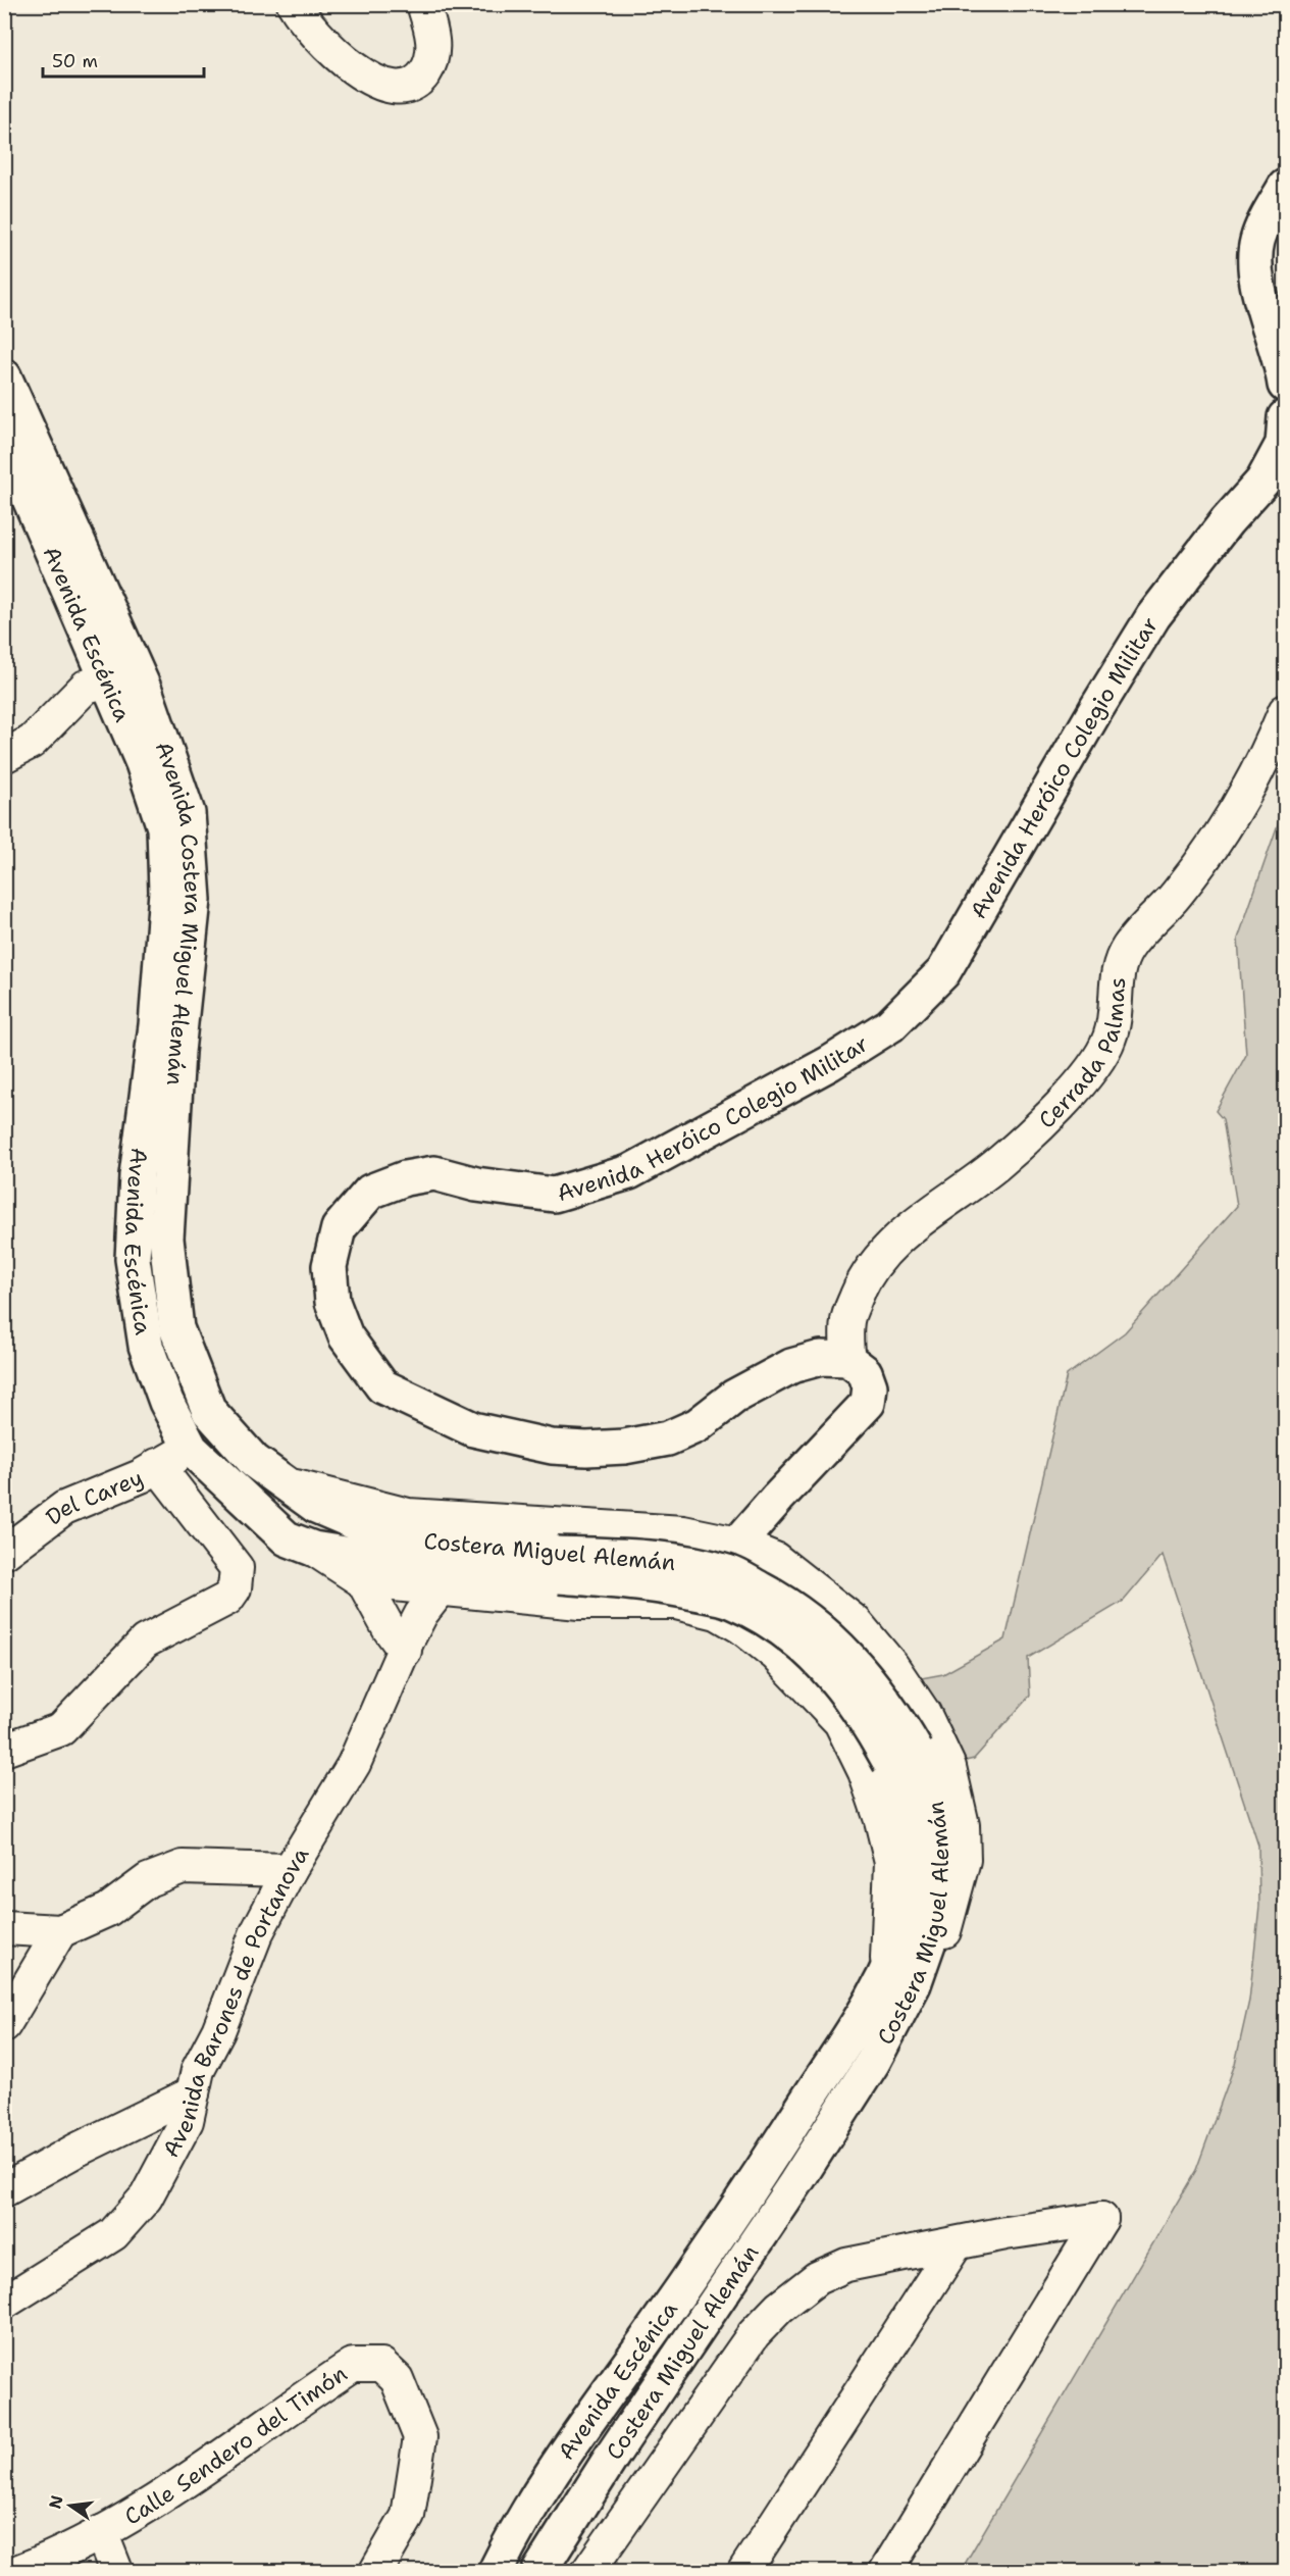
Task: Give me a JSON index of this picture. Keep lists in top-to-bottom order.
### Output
{
  "streets": {
    "main road": [
      "Avenida Escénica",
      "Avenida Heróico Colegio Militar",
      "Avenida Costera Miguel Alemán",
      "Costera Miguel Alemán"
    ],
    "street": [
      "Cerrada Palmas",
      "Del Carey",
      "Avenida Barones de Portanova",
      "Calle Sendero del Timón"
    ]
  },
  "crossings": [
    ["Avenida Escénica", "Del Carey"],
    ["Avenida Escénica", "Costera Miguel Alemán"],
    ["Avenida Heróico Colegio Militar", "Cerrada Palmas"],
    ["Avenida Costera Miguel Alemán", "Costera Miguel Alemán"]
  ],
  "scale_bar": "50 m",
  "north": "left"
}
